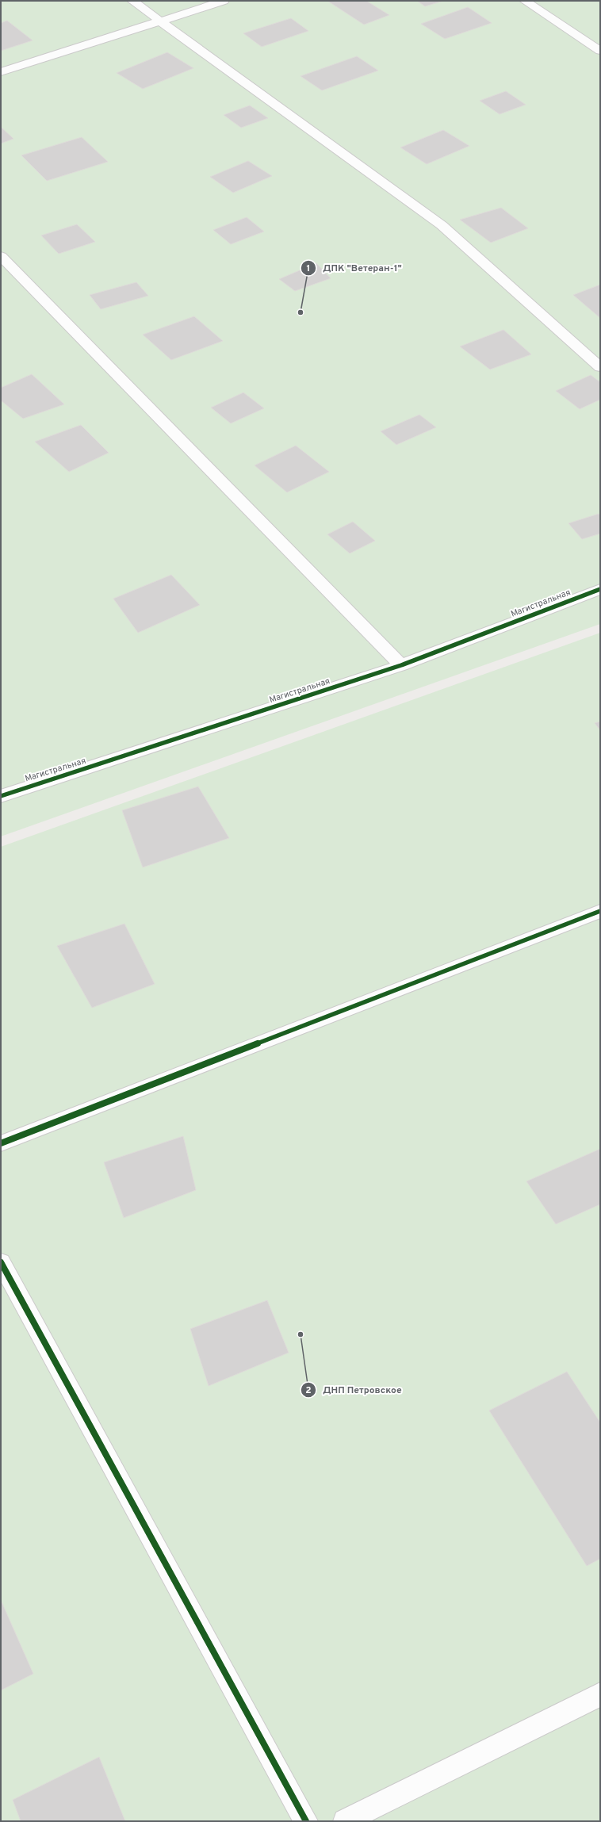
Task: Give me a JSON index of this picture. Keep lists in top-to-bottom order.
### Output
{
  "streets": {
    "street": ["Магистральная"]
  },
  "places": ["ДПК \"Ветеран-1\"", "ДНП Петровское"]
}
